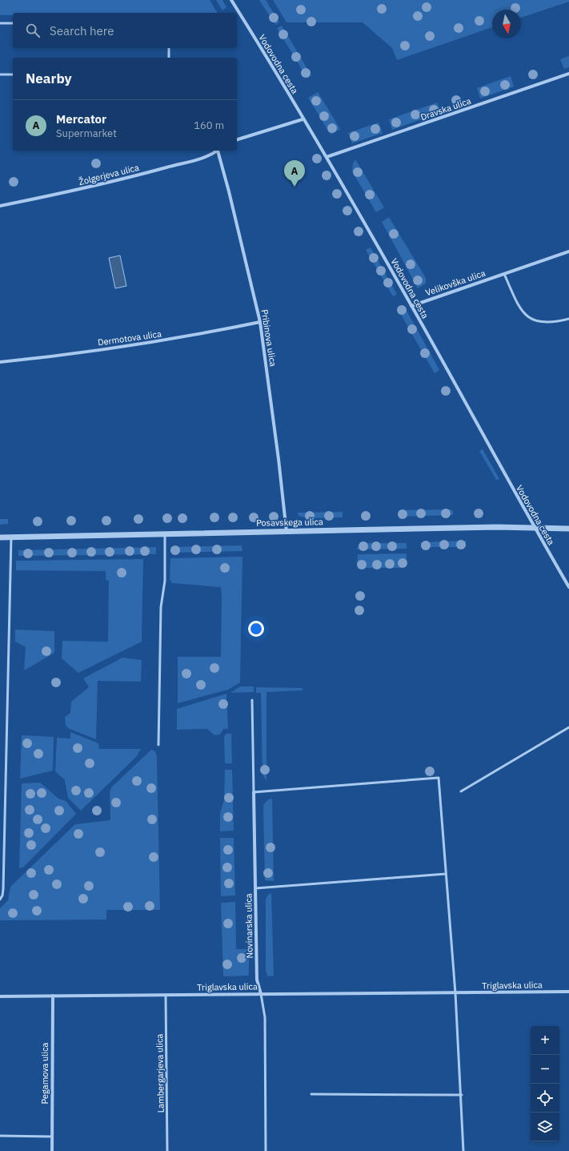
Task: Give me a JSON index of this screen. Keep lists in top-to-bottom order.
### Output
{
  "streets": {
    "street": [
      "Vodovodna cesta",
      "Dravska ulica",
      "Žolgerjeva ulica",
      "Velikovška ulica",
      "Dermotova ulica",
      "Pribinova ulica",
      "Posavskega ulica",
      "Novinarska ulica",
      "Triglavska ulica",
      "Pegamova ulica"
    ],
    "lane": ["Lambergarjeva ulica"]
  },
  "crossings": [
    ["Vodovodna cesta", "Dravska ulica"],
    ["Vodovodna cesta", "Velikovška ulica"],
    ["Vodovodna cesta", "Posavskega ulica"],
    ["Dermotova ulica", "Pribinova ulica"],
    ["Pribinova ulica", "Posavskega ulica"],
    ["Novinarska ulica", "Triglavska ulica"],
    ["Triglavska ulica", "Pegamova ulica"],
    ["Triglavska ulica", "Lambergarjeva ulica"]
  ],
  "north": "bottom",
  "page": {
    "search": "Search here",
    "heading": "Nearby",
    "list": [
      {
        "mark": "A",
        "name": "Mercator",
        "note": "Supermarket",
        "value": "160 m"
      }
    ],
    "pins": "A",
    "map_buttons": ["+", "−"]
  }
}
